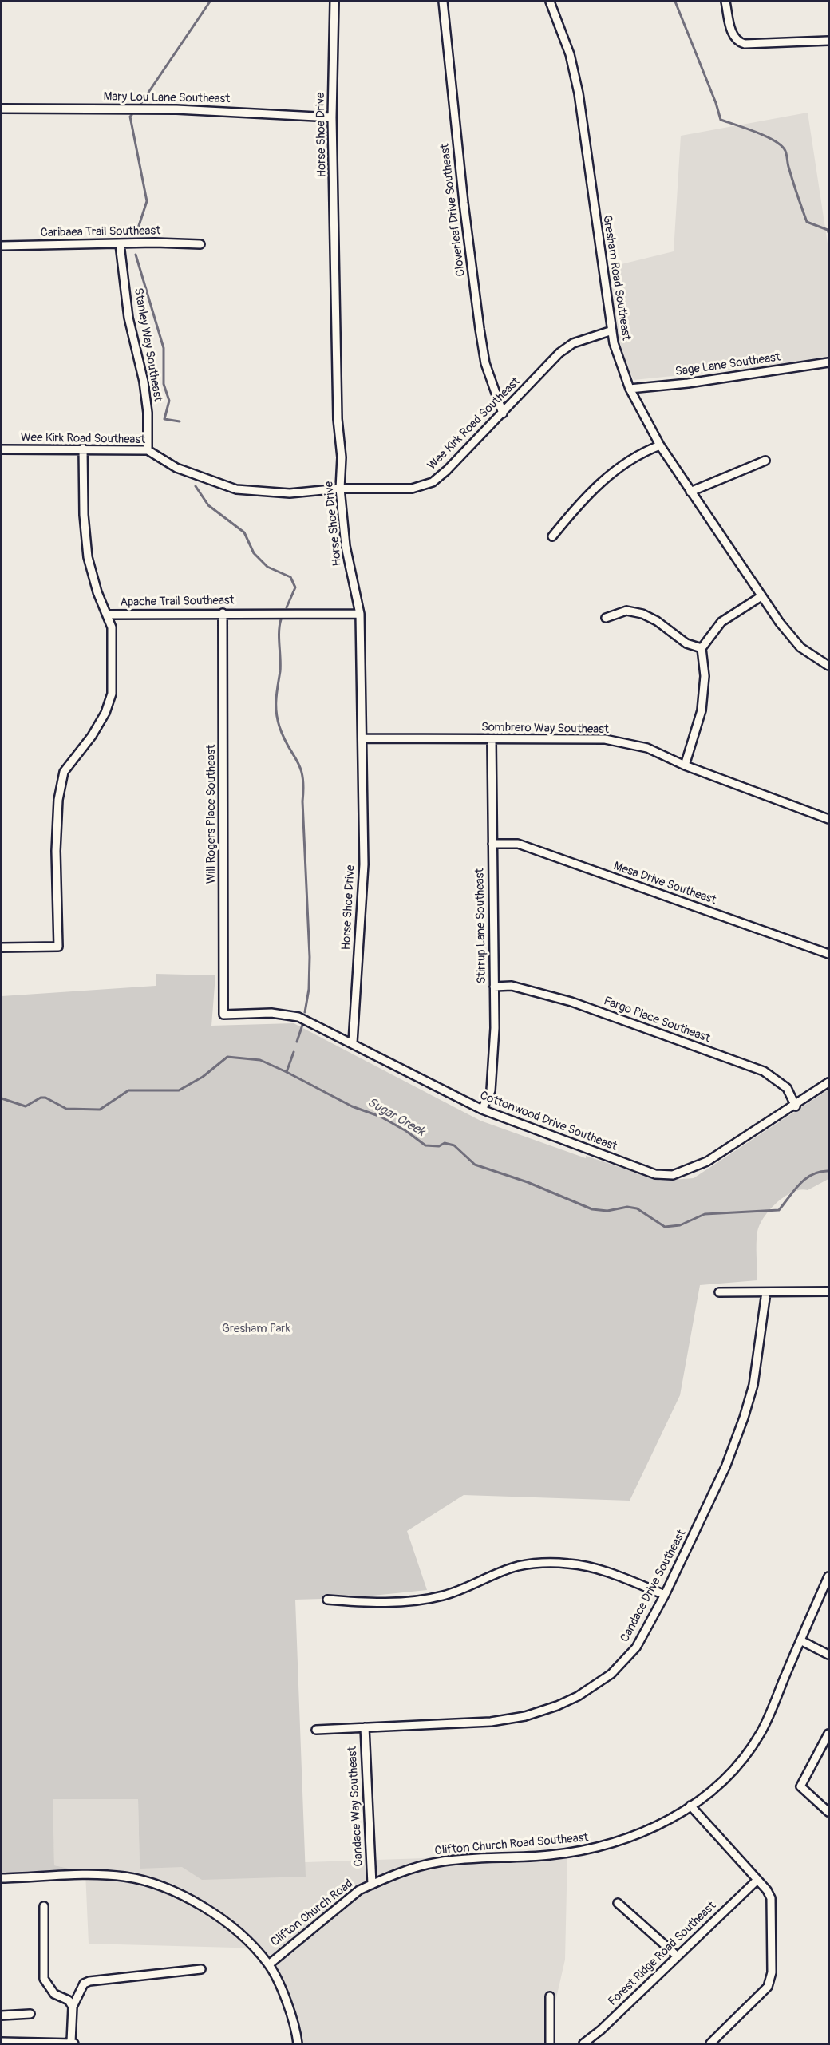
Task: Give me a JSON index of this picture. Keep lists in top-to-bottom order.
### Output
{
  "streets": {
    "street": [
      "Mary Lou Lane Southeast",
      "Horse Shoe Drive",
      "Cloverleaf Drive Southeast",
      "Caribaea Trail Southeast",
      "Gresham Road Southeast",
      "Stanley Way Southeast",
      "Sage Lane Southeast",
      "Wee Kirk Road Southeast",
      "Apache Trail Southeast",
      "Sombrero Way Southeast",
      "Will Rogers Place Southeast",
      "Mesa Drive Southeast",
      "Stirrup Lane Southeast",
      "Fargo Place Southeast",
      "Cottonwood Drive Southeast",
      "Candace Drive Southeast",
      "Candace Way Southeast",
      "Clifton Church Road Southeast",
      "Clifton Church Road",
      "Forest Ridge Road Southeast"
    ]
  },
  "crossings": [
    ["Mary Lou Lane Southeast", "Horse Shoe Drive"],
    ["Horse Shoe Drive", "Wee Kirk Road Southeast"],
    ["Horse Shoe Drive", "Apache Trail Southeast"],
    ["Horse Shoe Drive", "Sombrero Way Southeast"],
    ["Horse Shoe Drive", "Cottonwood Drive Southeast"],
    ["Cloverleaf Drive Southeast", "Wee Kirk Road Southeast"],
    ["Caribaea Trail Southeast", "Stanley Way Southeast"],
    ["Gresham Road Southeast", "Sage Lane Southeast"],
    ["Gresham Road Southeast", "Wee Kirk Road Southeast"],
    ["Stanley Way Southeast", "Wee Kirk Road Southeast"],
    ["Wee Kirk Road Southeast", "Apache Trail Southeast"],
    ["Apache Trail Southeast", "Will Rogers Place Southeast"],
    ["Sombrero Way Southeast", "Stirrup Lane Southeast"],
    ["Will Rogers Place Southeast", "Cottonwood Drive Southeast"],
    ["Mesa Drive Southeast", "Stirrup Lane Southeast"],
    ["Stirrup Lane Southeast", "Fargo Place Southeast"],
    ["Stirrup Lane Southeast", "Cottonwood Drive Southeast"],
    ["Fargo Place Southeast", "Cottonwood Drive Southeast"],
    ["Candace Drive Southeast", "Candace Way Southeast"],
    ["Candace Way Southeast", "Clifton Church Road Southeast"],
    ["Candace Way Southeast", "Clifton Church Road"],
    ["Clifton Church Road Southeast", "Clifton Church Road"]
  ],
  "water": ["Sugar Creek"],
  "parks": ["Gresham Park"]
}
